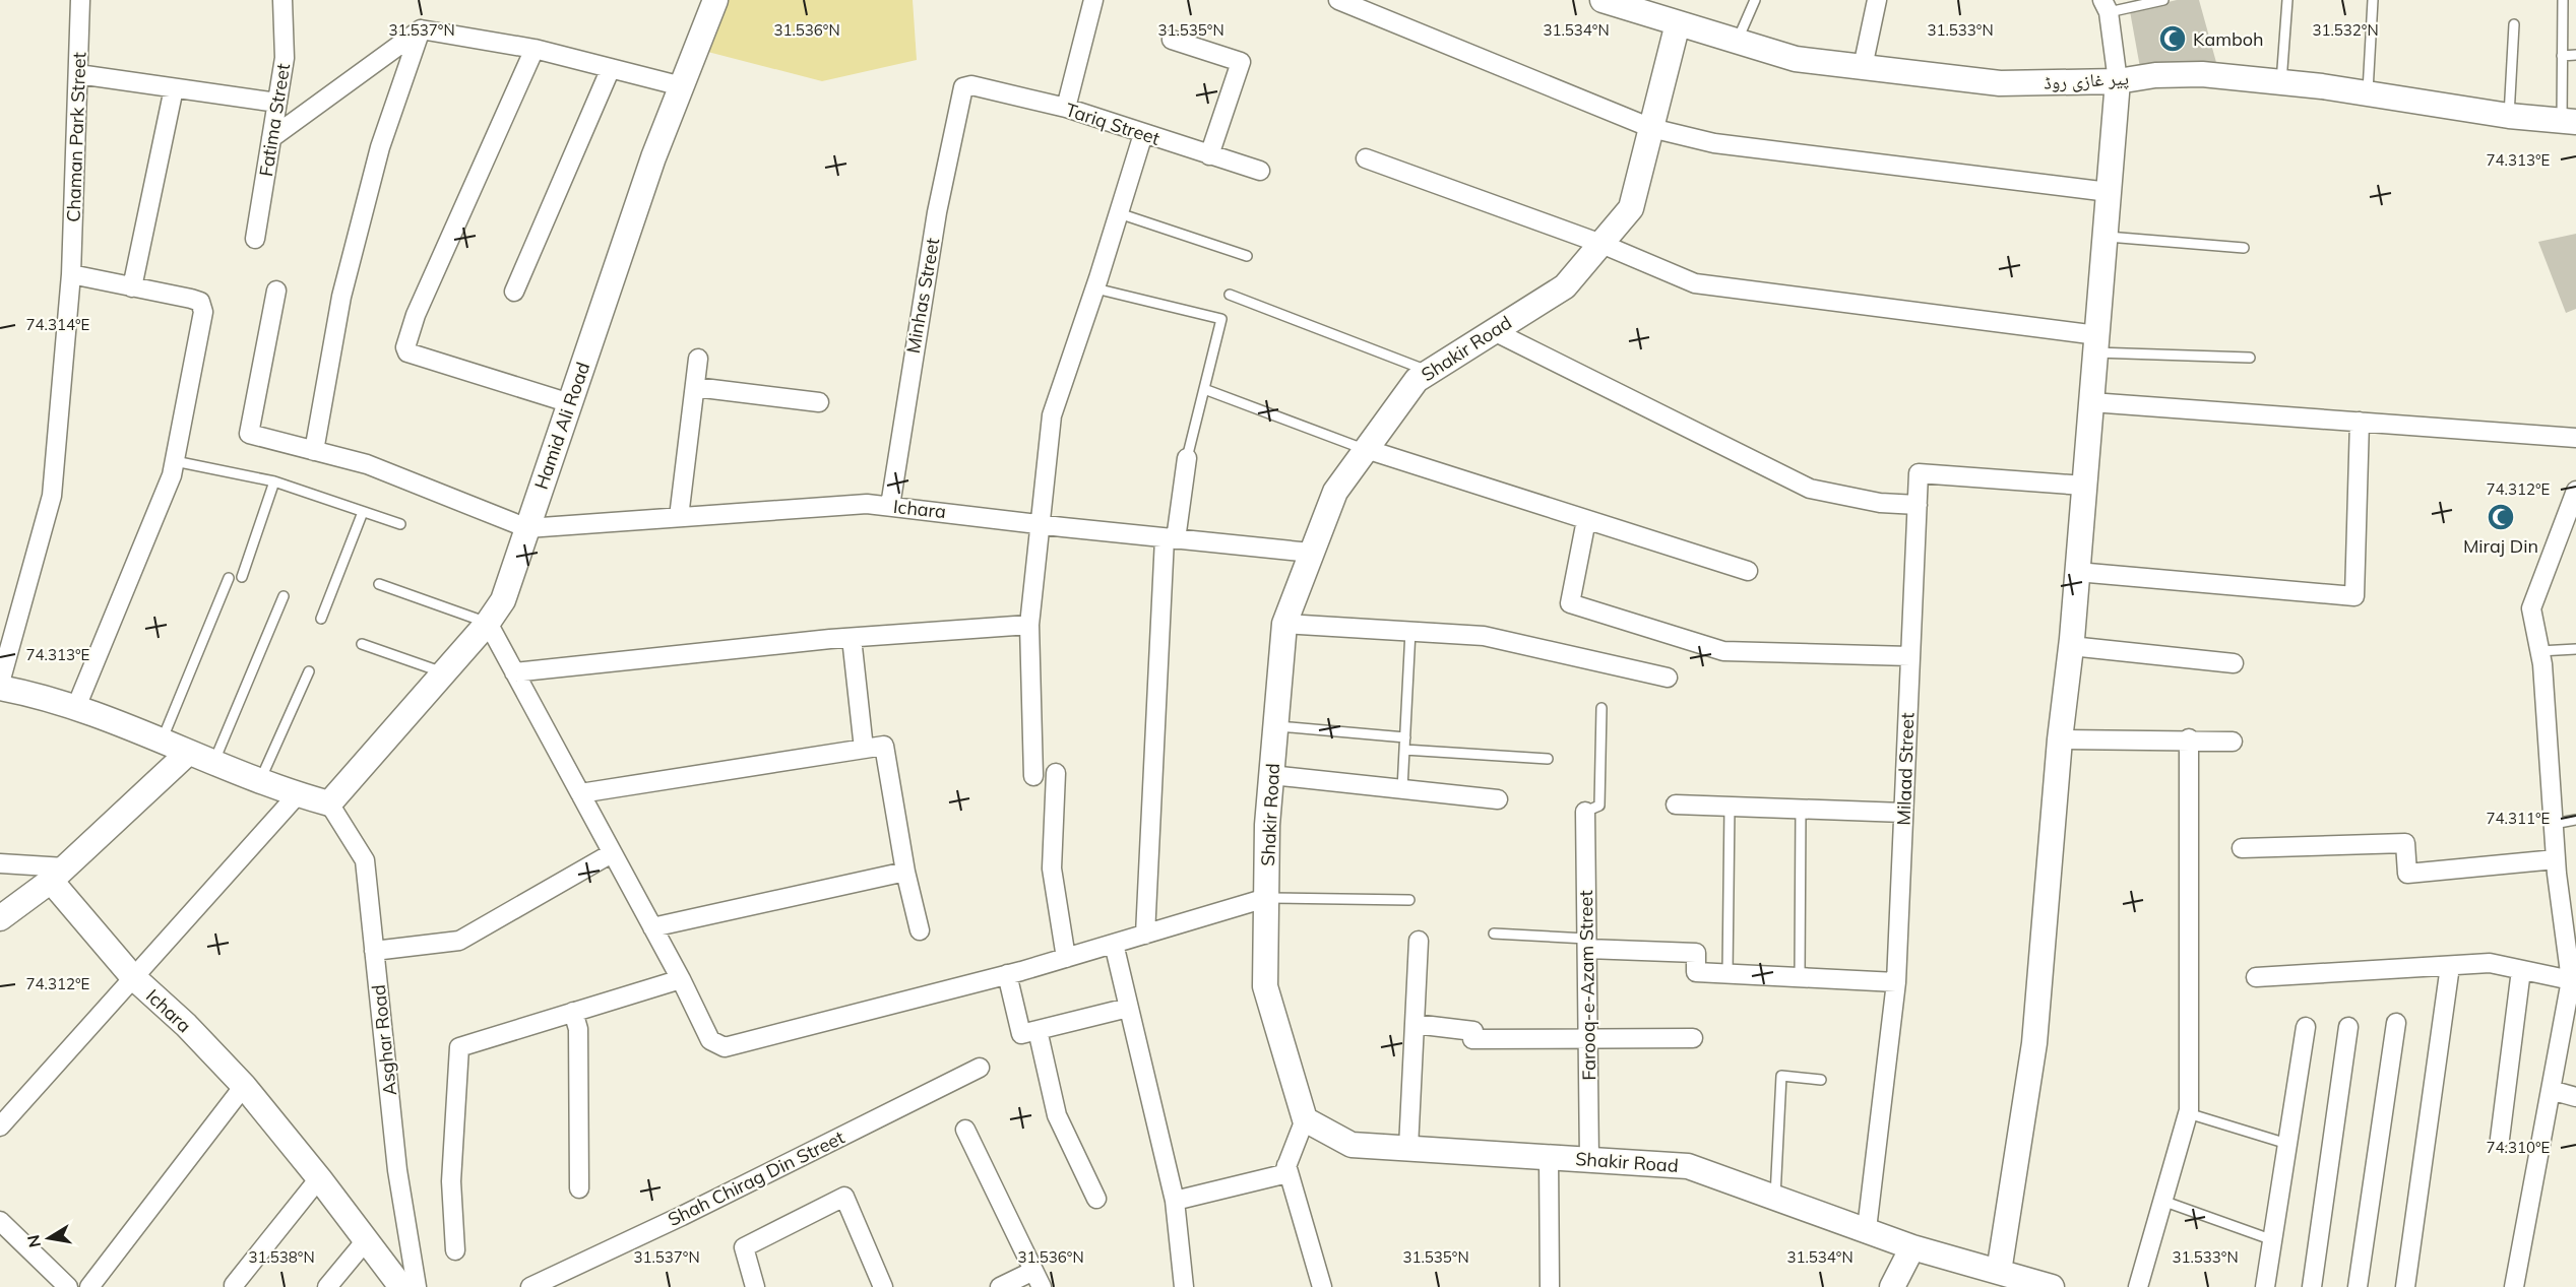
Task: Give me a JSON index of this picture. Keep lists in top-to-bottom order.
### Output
{
  "streets": {
    "street": [
      "پیر غازی روڈ",
      "Fatima Street",
      "Tariq Street",
      "Chaman Park Street",
      "Minhas Street",
      "Shakir Road",
      "Hamid Ali Road",
      "Ichara",
      "Milaad Street",
      "Farooq-e-Azam Street",
      "Asghar Road",
      "Shah Chirag Din Street"
    ]
  },
  "crossings": [
    ["پیر غازی روڈ", "Shakir Road"],
    ["Tariq Street", "Minhas Street"],
    ["Minhas Street", "Ichara"],
    ["Shakir Road", "Ichara"],
    ["Shakir Road", "Milaad Street"],
    ["Shakir Road", "Farooq-e-Azam Street"],
    ["Hamid Ali Road", "Ichara"],
    ["Hamid Ali Road", "Asghar Road"]
  ],
  "places": {
    "mosque": ["Kamboh", "Miraj Din"]
  },
  "north": "left",
  "coordinates": [
    "31.534°N",
    "31.532°N",
    "31.537°N",
    "31.536°N",
    "31.535°N",
    "31.533°N",
    "74.313°E",
    "74.314°E",
    "74.312°E",
    "74.311°E",
    "74.310°E",
    "31.538°N"
  ]
}
